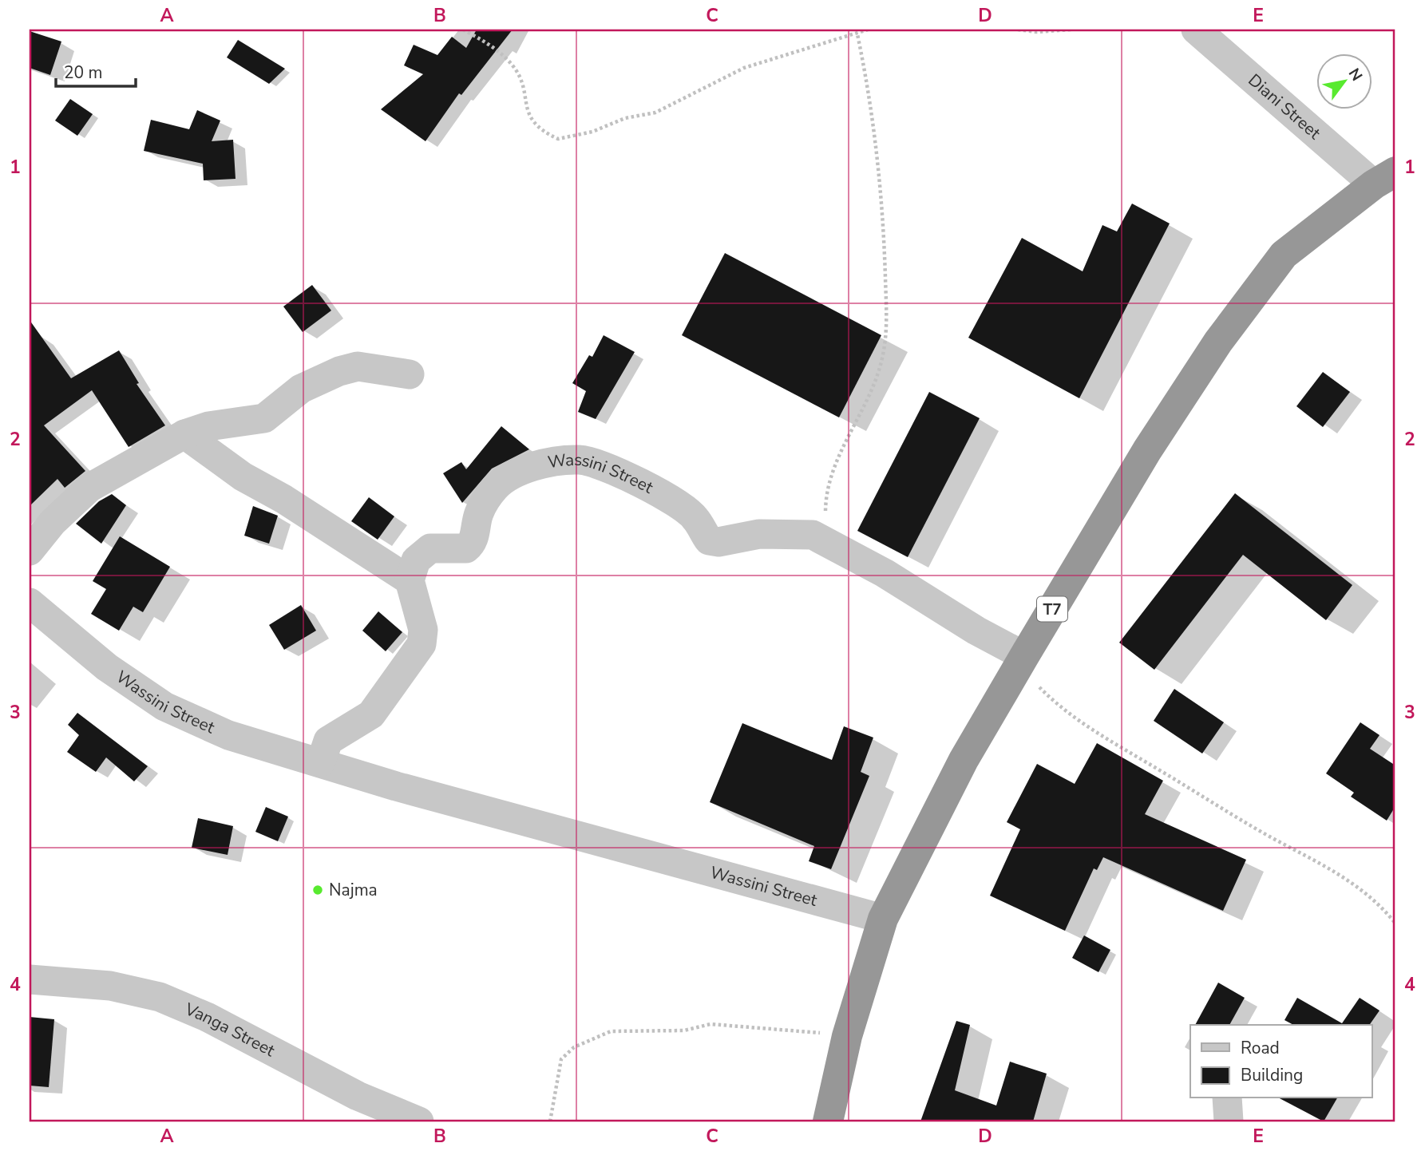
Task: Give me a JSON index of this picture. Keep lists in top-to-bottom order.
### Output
{
  "streets": {
    "highway": ["T7"],
    "street": ["Diani Street", "Wassini Street", "Vanga Street"]
  },
  "crossings": [
    ["Diani Street", "T7"],
    ["Wassini Street", "T7"]
  ],
  "places": ["Najma"],
  "legend": ["Road", "Building"],
  "scale_bar": "20 m",
  "north": "top right",
  "grid": {
    "columns": [
      "A",
      "B",
      "C",
      "D",
      "E"
    ],
    "rows": [
      "1",
      "2",
      "3",
      "4"
    ]
  }
}
